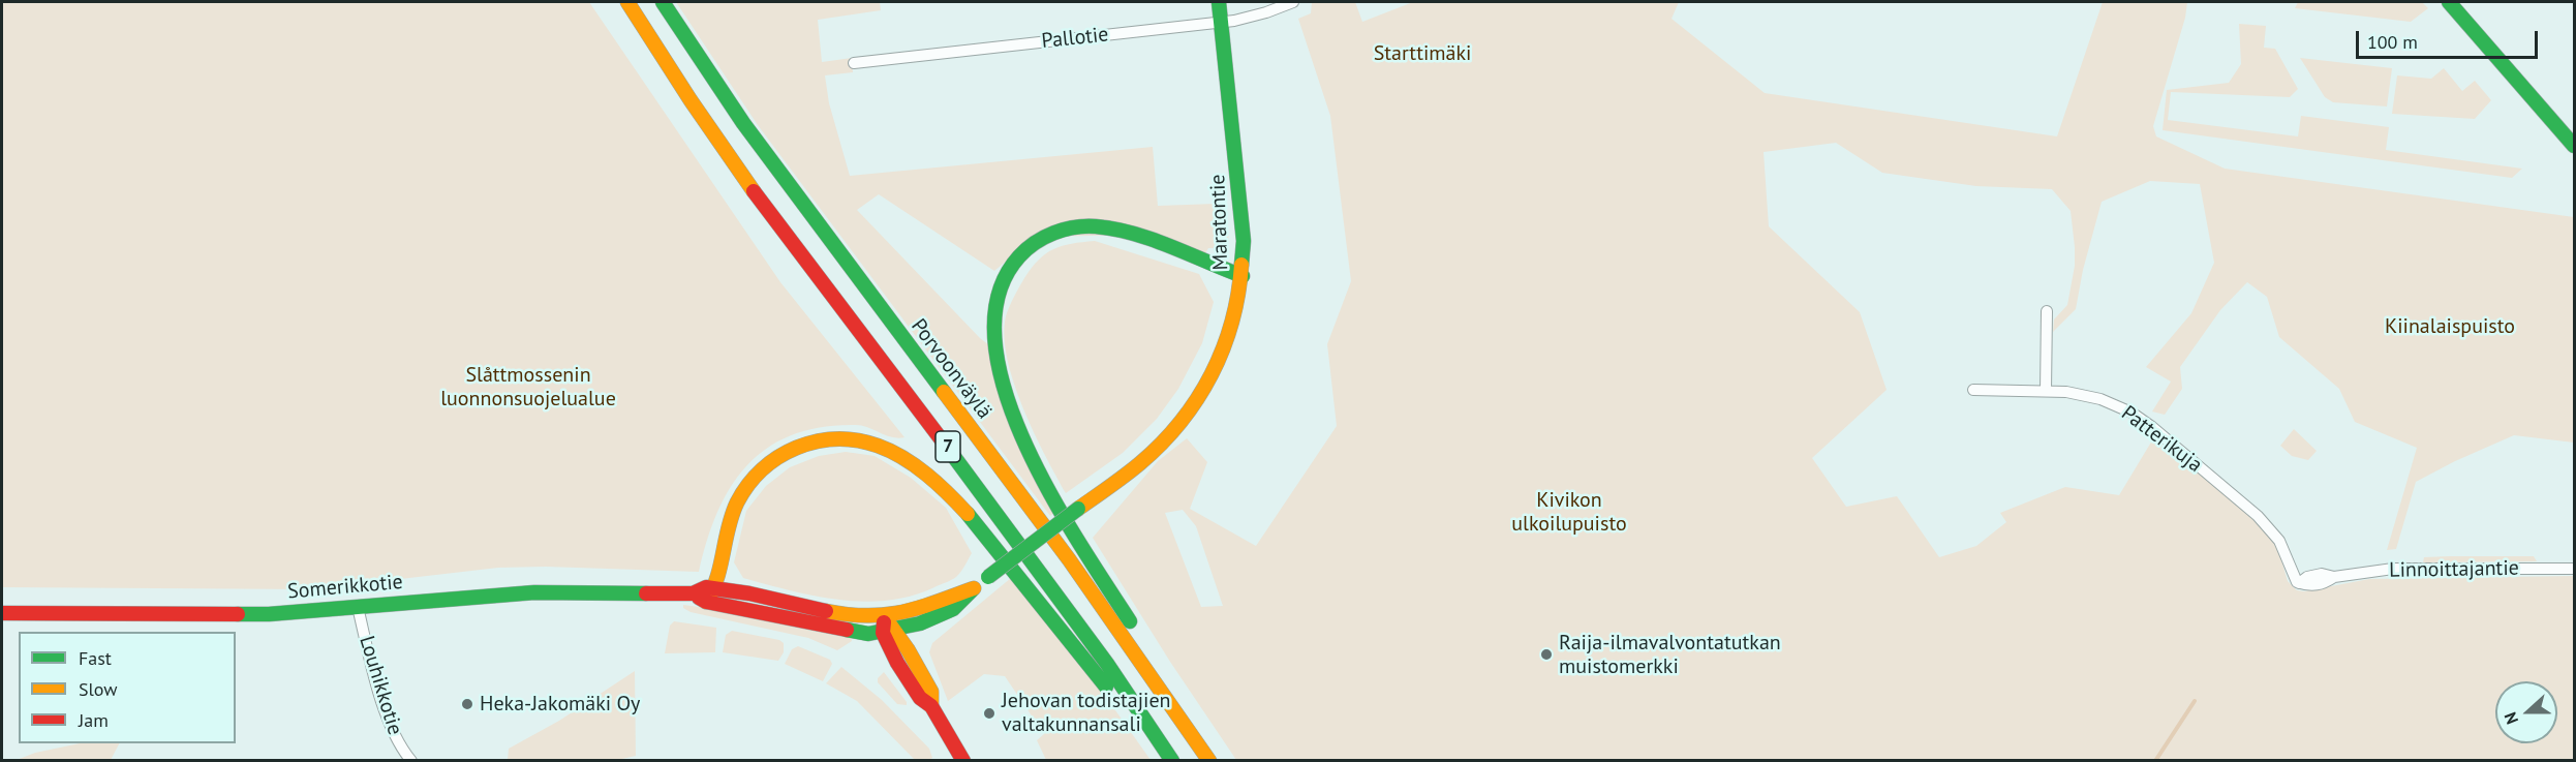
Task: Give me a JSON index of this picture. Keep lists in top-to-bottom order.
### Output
{
  "streets": {
    "main road": [
      "Maratontie",
      "Porvoonväylä",
      "7",
      "Somerikkotie"
    ],
    "street": [
      "Pallotie",
      "Patterikuja",
      "Linnoittajantie",
      "Louhikkotie"
    ]
  },
  "crossings": [
    ["Pallotie", "Maratontie"],
    ["Maratontie", "Somerikkotie"],
    ["Patterikuja", "Linnoittajantie"],
    ["Somerikkotie", "Louhikkotie"]
  ],
  "parks": [
    "Starttimäki",
    "Kiinalaispuisto",
    "Slåttmossenin luonnonsuojelualue",
    "Kivikon ulkoilupuisto"
  ],
  "places": ["Raija-ilmavalvontatutkan muistomerkki", "Heka-Jakomäki Oy", "Jehovan todistajien valtakunnansali"],
  "legend": ["Fast", "Slow", "Jam"],
  "scale_bar": "100 m",
  "north": "left"
}
